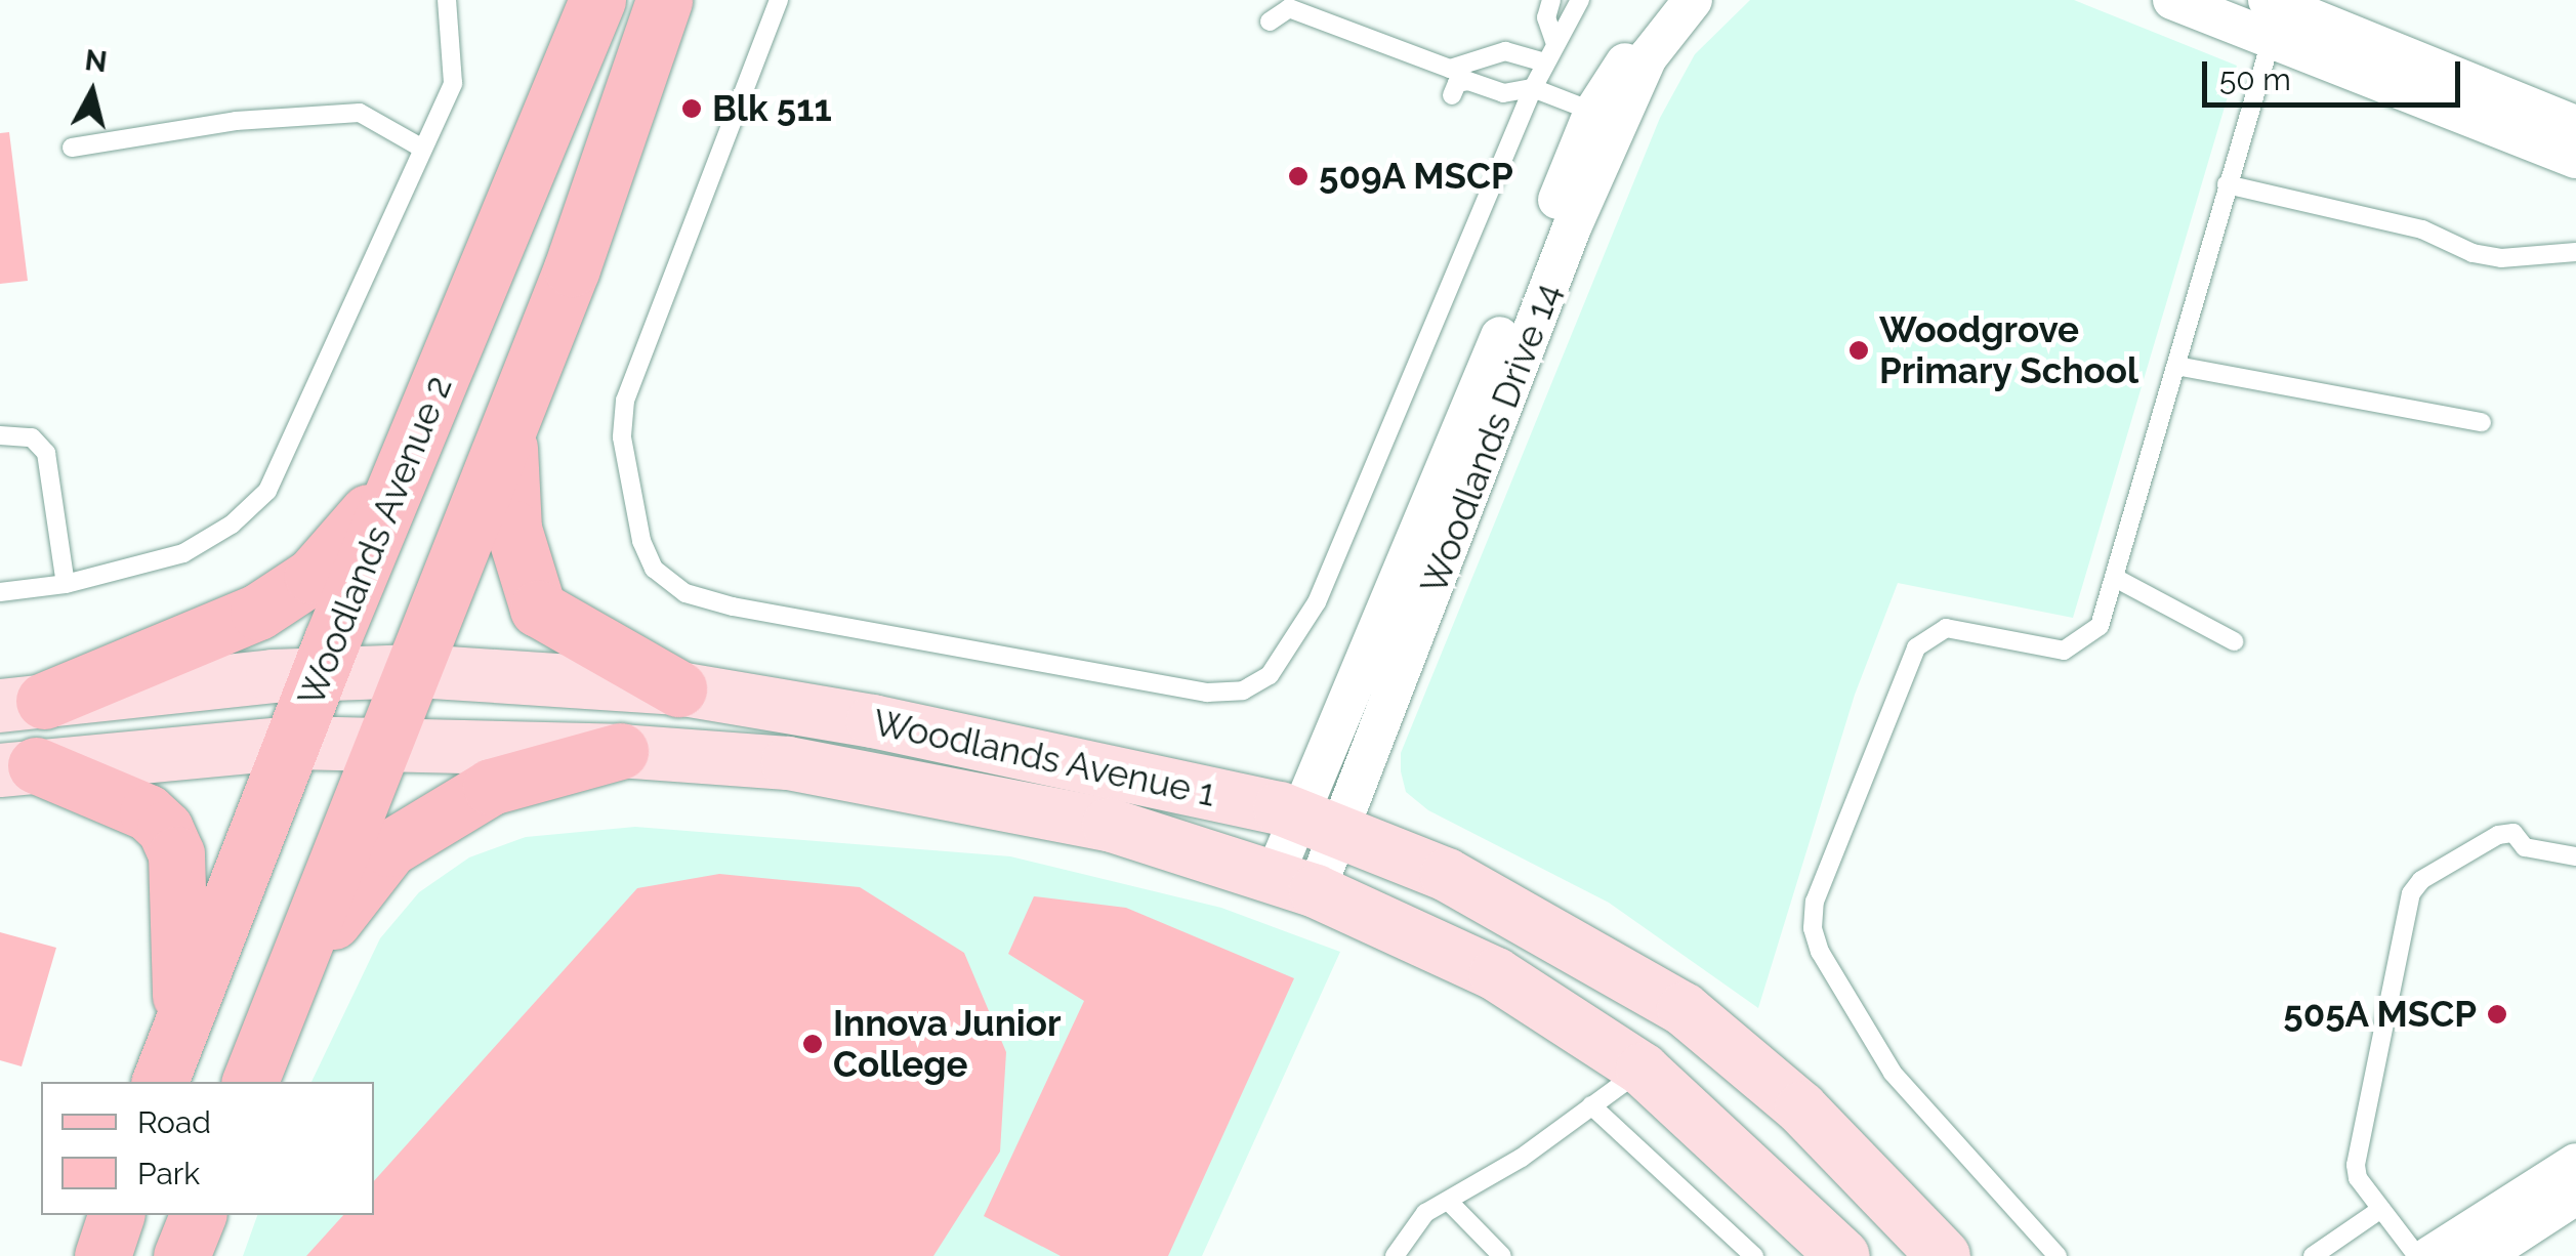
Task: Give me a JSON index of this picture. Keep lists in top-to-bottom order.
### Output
{
  "streets": {
    "main road": ["Woodlands Avenue 2"],
    "street": ["Woodlands Drive 14", "Woodlands Avenue 1"]
  },
  "crossings": [
    ["Woodlands Drive 14", "Woodlands Avenue 1"],
    ["Woodlands Avenue 2", "Woodlands Avenue 1"]
  ],
  "places": [
    "Blk 511",
    "509A MSCP",
    "Woodgrove Primary School",
    "505A MSCP",
    "Innova Junior College"
  ],
  "legend": ["Road", "Park"],
  "scale_bar": "50 m",
  "north": "top"
}
